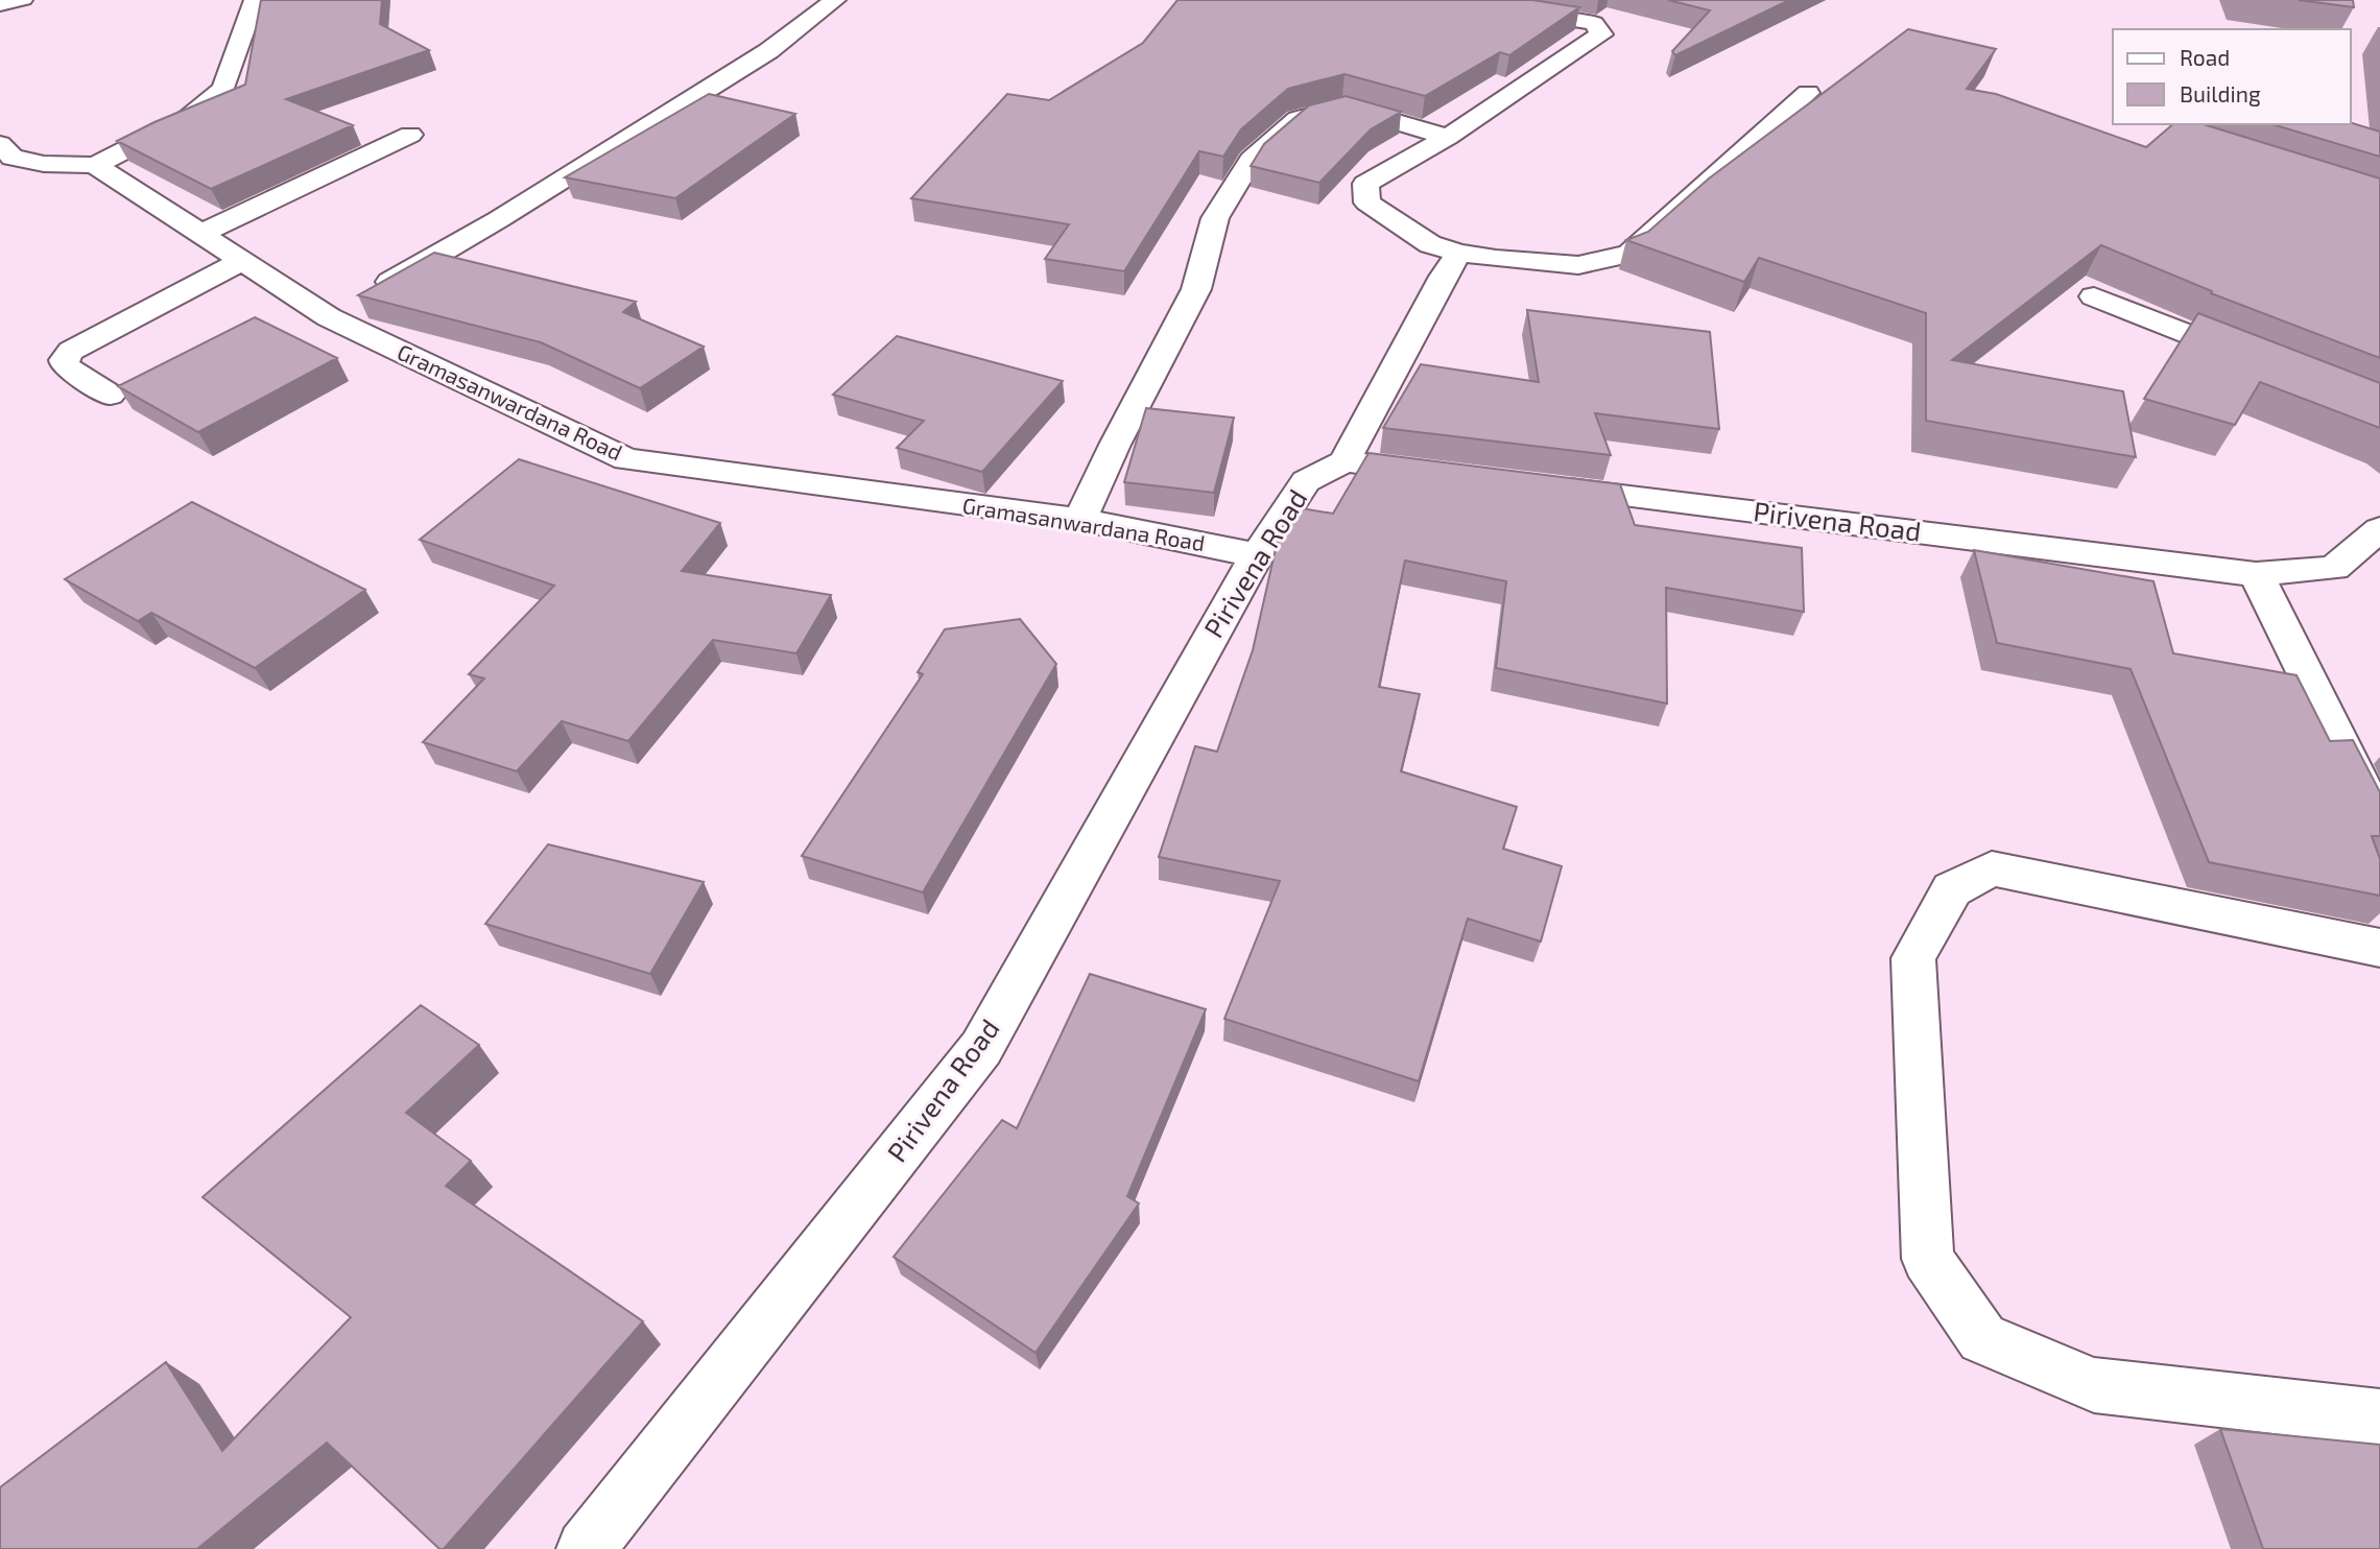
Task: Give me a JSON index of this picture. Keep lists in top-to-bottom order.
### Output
{
  "streets": {
    "street": ["Gramasanwardana Road", "Pirivena Road"]
  },
  "crossings": [
    ["Gramasanwardana Road", "Pirivena Road"]
  ],
  "legend": ["Road", "Building"]
}
